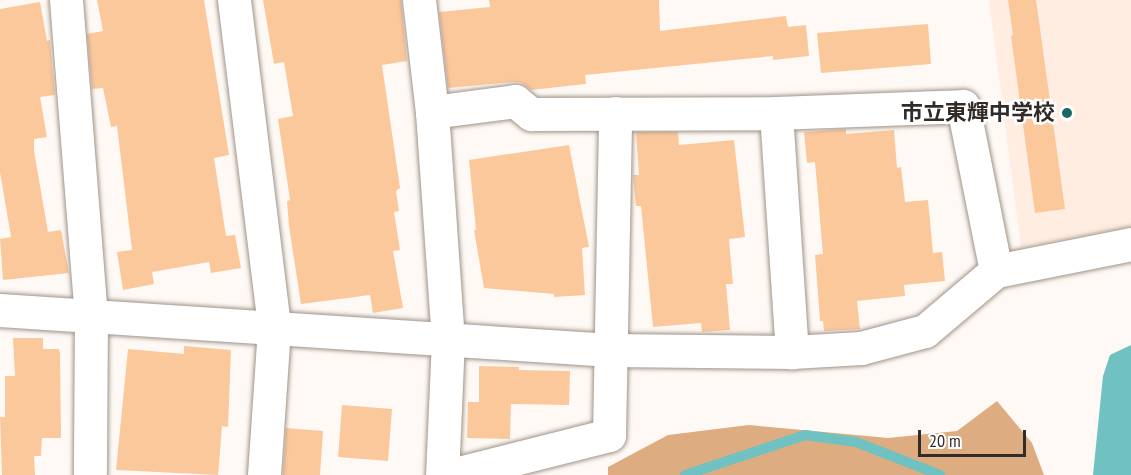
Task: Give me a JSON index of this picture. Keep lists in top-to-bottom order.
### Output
{
  "places": ["市立東輝中学校"],
  "scale_bar": "20 m"
}
